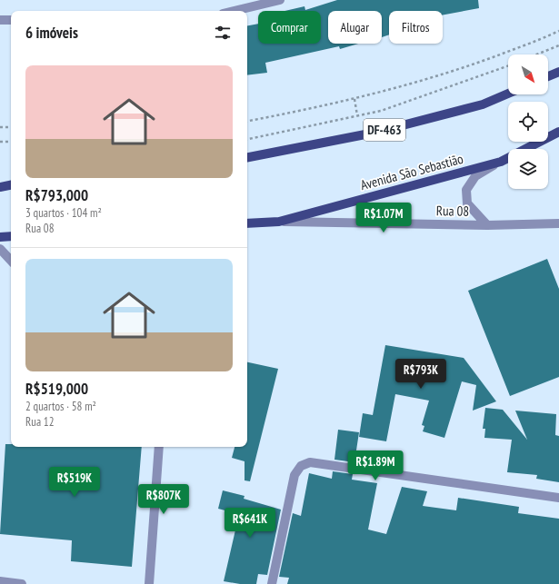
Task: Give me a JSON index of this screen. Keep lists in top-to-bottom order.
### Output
{
  "streets": {
    "main road": ["DF-463", "Avenida São Sebastião"],
    "street": ["Rua 08"]
  },
  "crossings": [
    ["Avenida São Sebastião", "Rua 08"]
  ],
  "north": "bottom right",
  "page": {
    "chip": ["Comprar", "Alugar", "Filtros"],
    "heading": "6 imóveis",
    "list": [
      {
        "name": "R$793,000",
        "note": "3 quartos · 104 m² · Rua 08"
      },
      {
        "name": "R$519,000",
        "note": "2 quartos · 58 m² · Rua 12"
      }
    ],
    "price": [
      "R$1.07M",
      "R$793K",
      "R$1.89M",
      "R$519K",
      "R$807K",
      "R$641K"
    ]
  }
}
